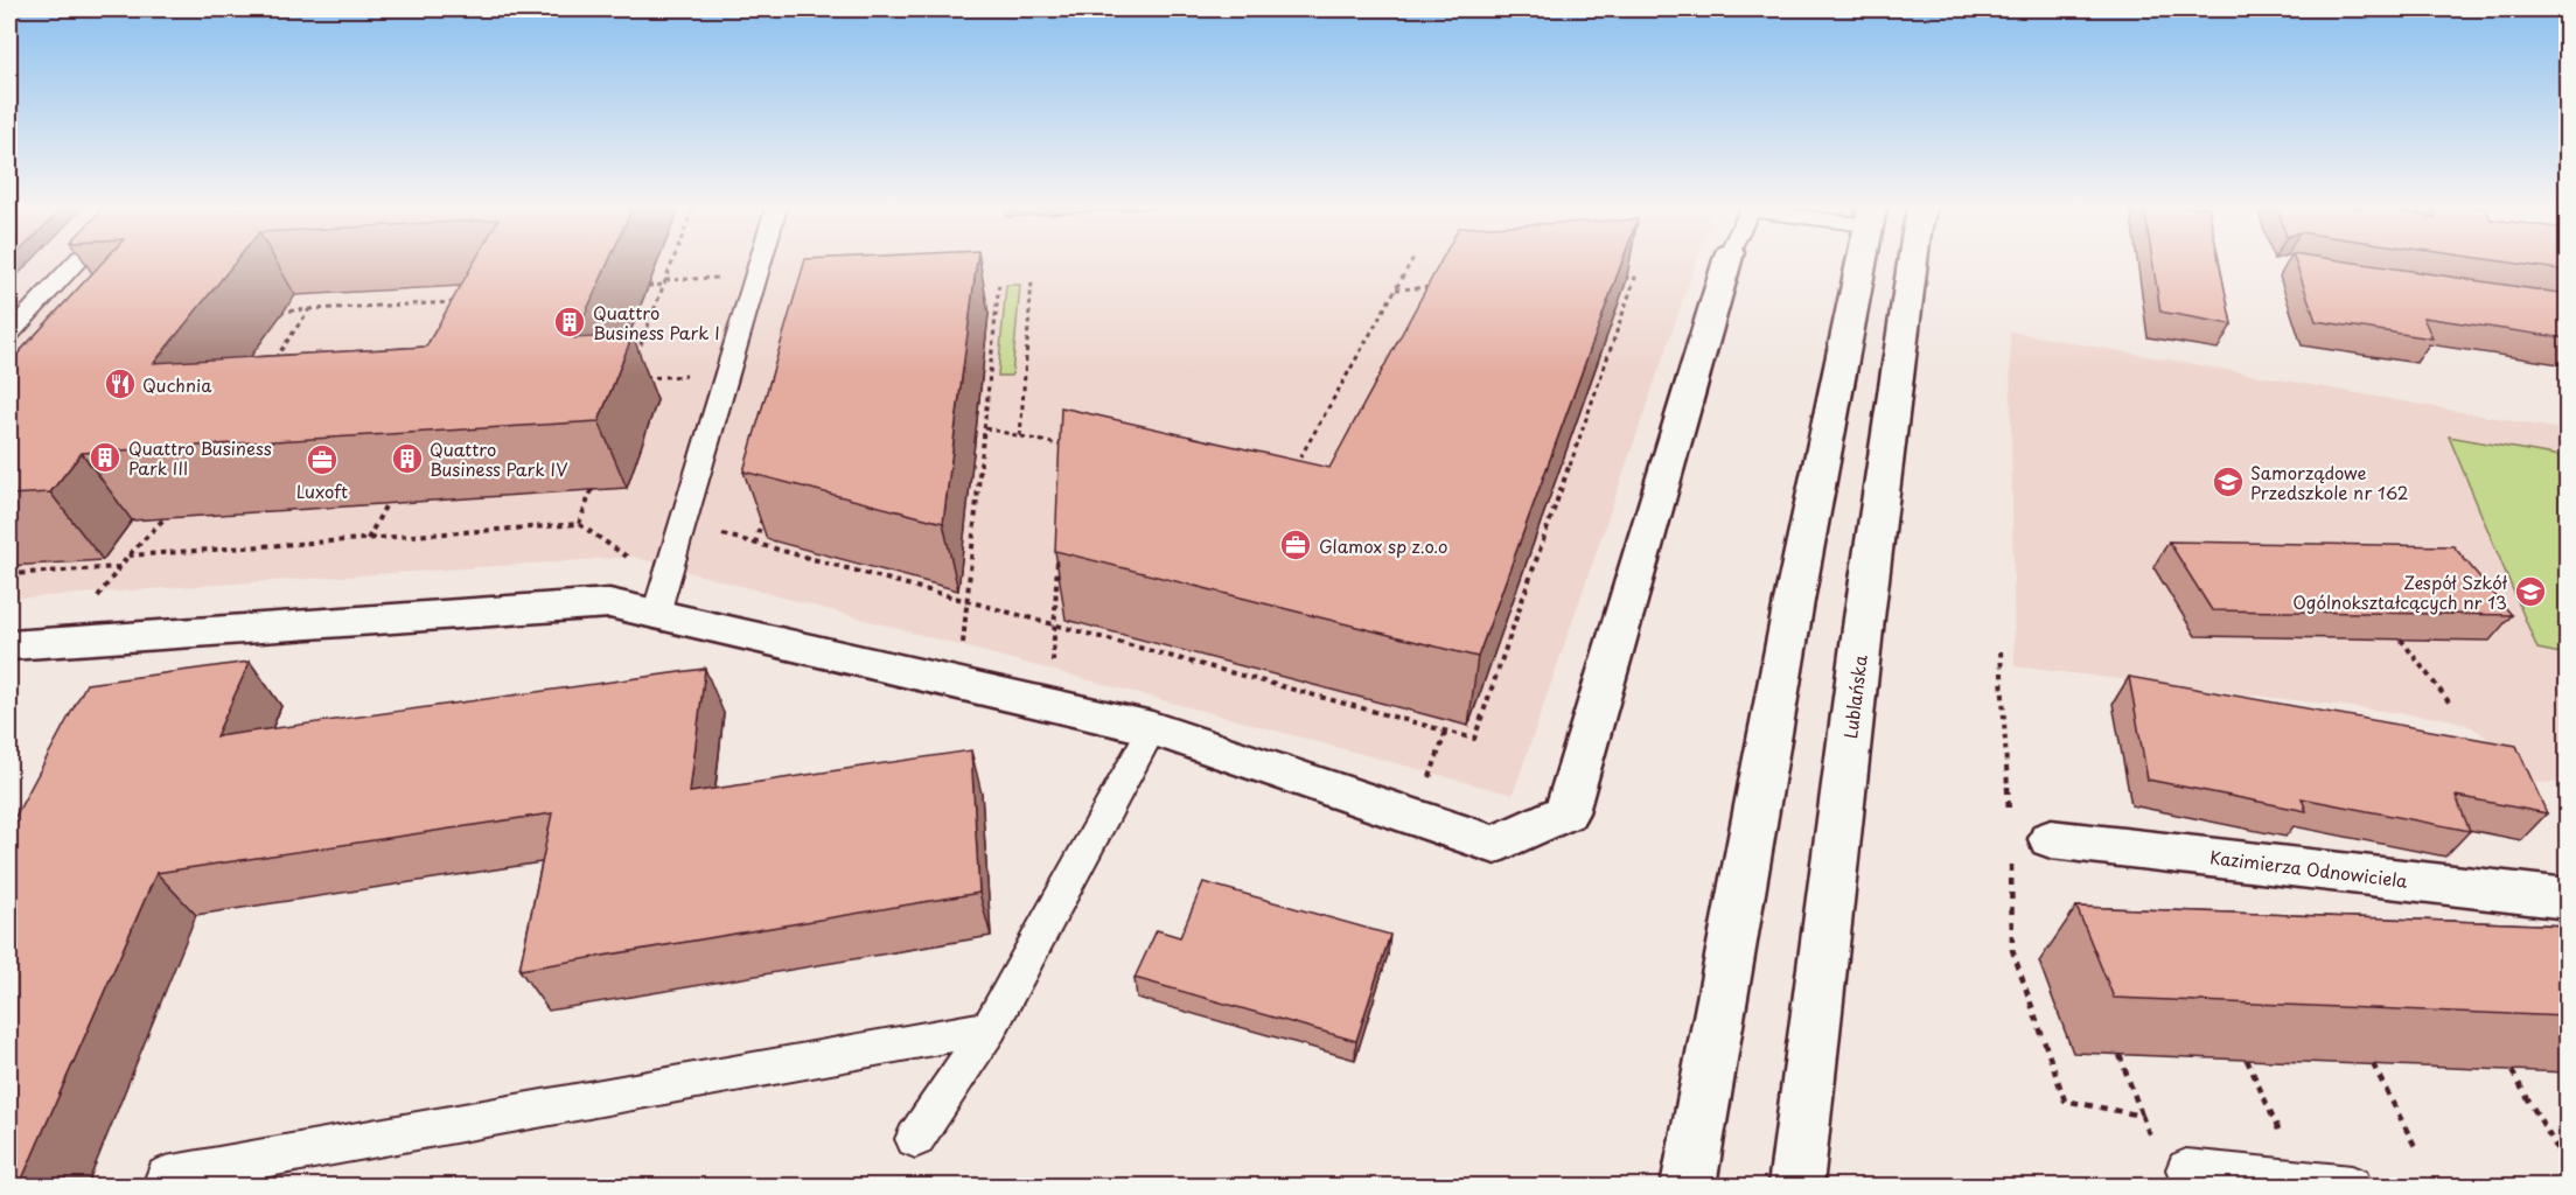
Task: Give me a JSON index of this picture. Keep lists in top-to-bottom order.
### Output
{
  "streets": {
    "street": ["Lublańska", "Kazimierza Odnowiciela"]
  },
  "places": {
    "building": ["Quattro Business Park I", "Quattro Business Park III", "Quattro Business Park IV"],
    "restaurant": ["Quchnia"],
    "office": ["Luxoft", "Glamox sp z.o.o"],
    "school or university": ["Samorządowe Przedszkole nr 162", "Zespół Szkół Ogólnokształcących nr 13"]
  }
}
